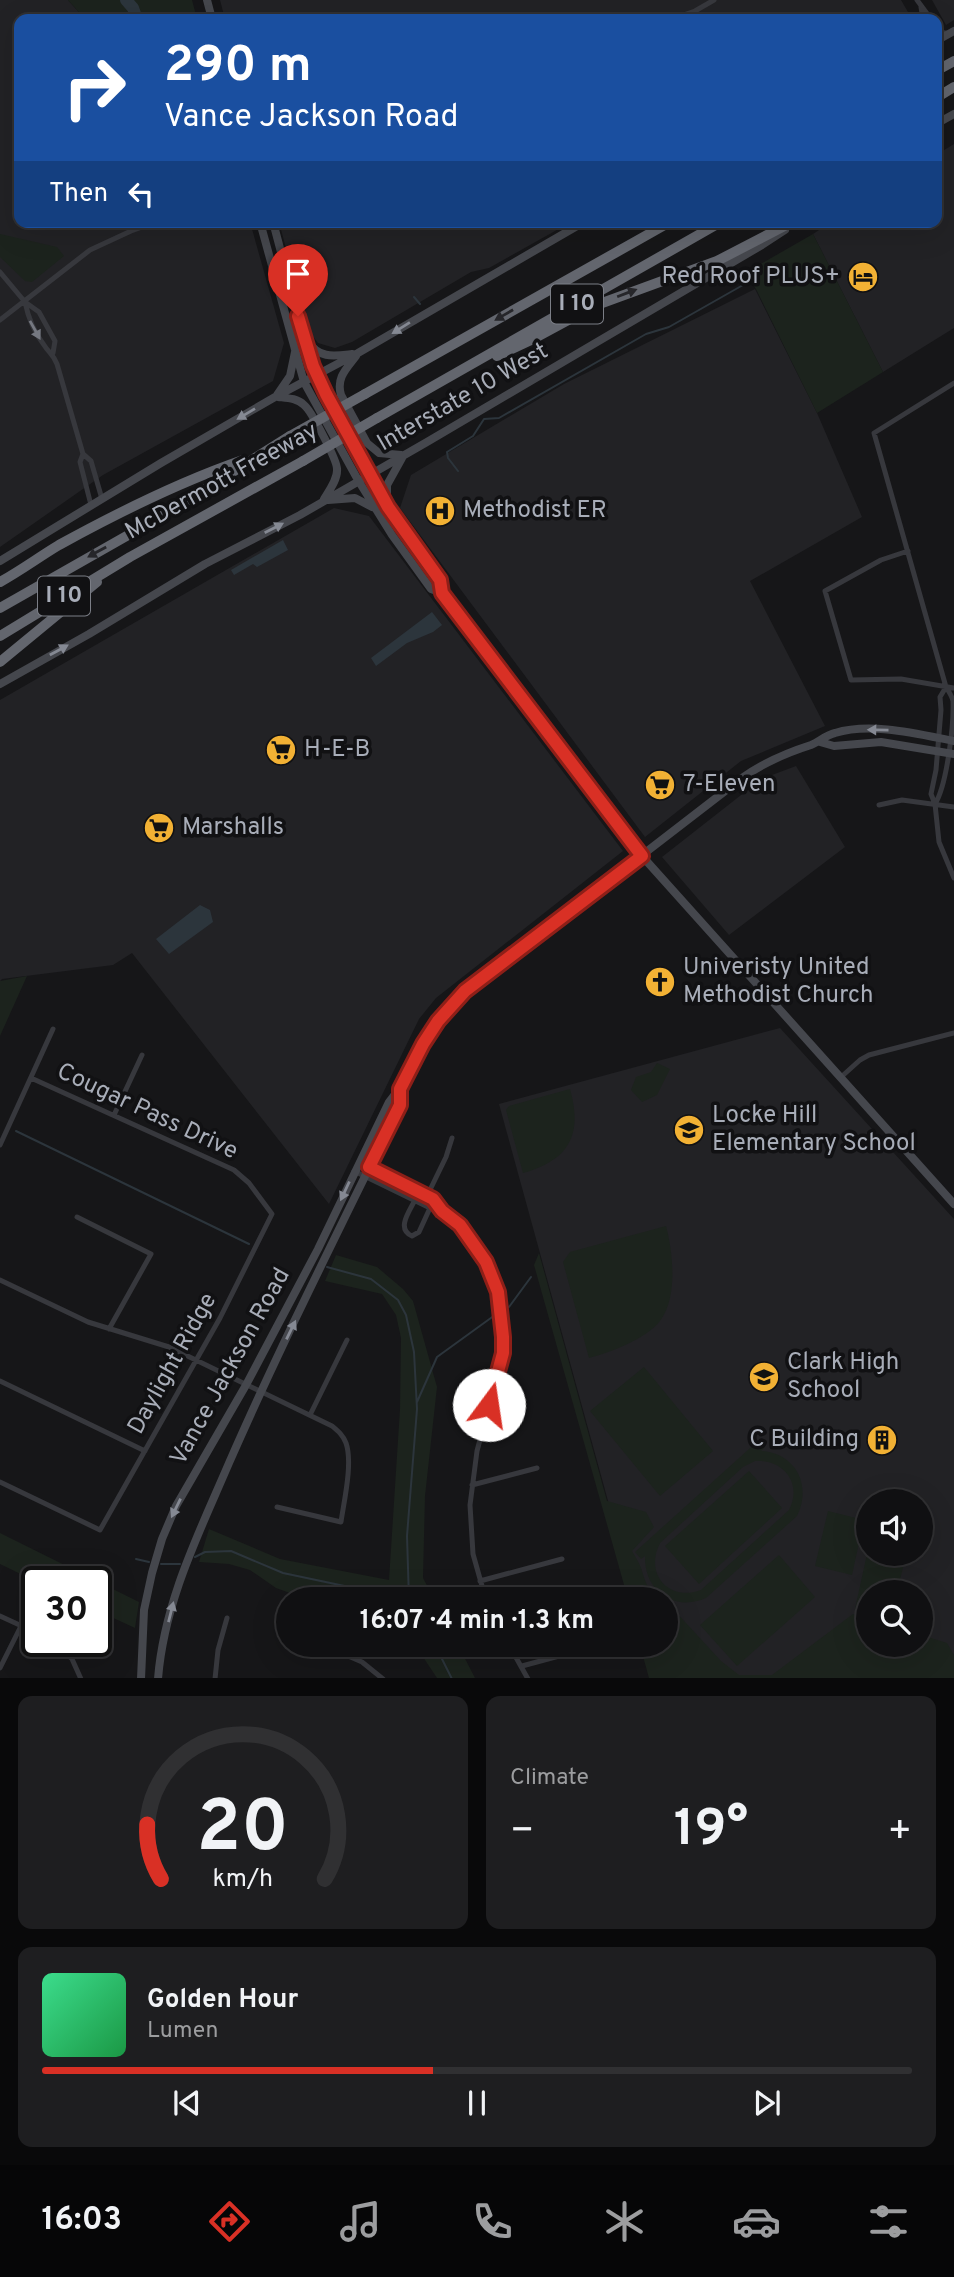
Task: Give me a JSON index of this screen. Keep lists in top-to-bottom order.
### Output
{
  "streets": {
    "highway": ["I 10", "McDermott Freeway"],
    "main road": ["Interstate 10 West", "Vance Jackson Road"],
    "street": ["Cougar Pass Drive", "Daylight Ridge"]
  },
  "crossings": [
    ["Cougar Pass Drive", "Daylight Ridge"]
  ],
  "one_way": ["Interstate 10 West"],
  "places": {
    "hotel": ["Red Roof PLUS+"],
    "hospital": ["Methodist ER"],
    "supermarket": ["H-E-B", "7-Eleven", "Marshalls"],
    "church": ["Univeristy United Methodist Church"],
    "school or university": ["Locke Hill Elementary School", "Clark High School"],
    "building": ["C Building"]
  },
  "page": {
    "turn": ["290 m", "Vance Jackson Road"],
    "then": "Then",
    "limit": "30",
    "trip": "16:07 · 4 min · 1.3 km",
    "tile": "Climate",
    "heat": ["−", "19°", "+"],
    "song": ["Golden Hour", "Lumen"],
    "tabs": "16:03",
    "gauge": ["20", "km/h"]
  }
}
